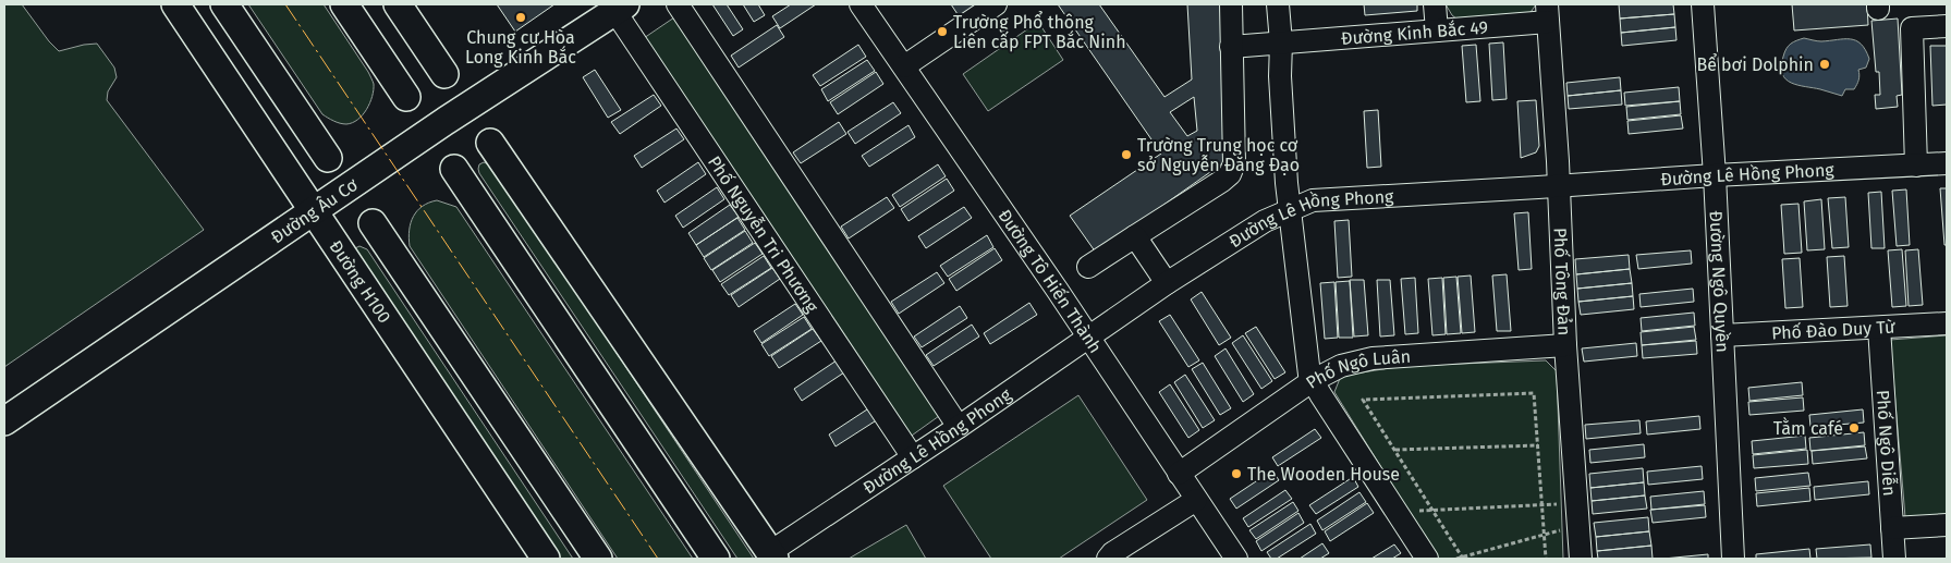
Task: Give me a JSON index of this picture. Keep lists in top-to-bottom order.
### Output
{
  "streets": {
    "main road": ["Đường Âu Cơ", "Đường H100"],
    "street": [
      "Đường Kinh Bắc 49",
      "Đường Lê Hồng Phong",
      "Phố Nguyễn Tri Phương",
      "Đường Tô Hiến Thành",
      "Đường Ngô Quyền",
      "Phố Tông Đản",
      "Phố Đào Duy Từ",
      "Phố Ngô Luân",
      "Phố Ngô Diễn"
    ]
  },
  "crossings": [
    ["Đường Kinh Bắc 49", "Phố Tông Đản"],
    ["Đường Lê Hồng Phong", "Phố Nguyễn Tri Phương"],
    ["Đường Lê Hồng Phong", "Đường Tô Hiến Thành"],
    ["Đường Lê Hồng Phong", "Đường Ngô Quyền"],
    ["Đường Lê Hồng Phong", "Phố Tông Đản"],
    ["Đường Âu Cơ", "Phố Nguyễn Tri Phương"],
    ["Đường Âu Cơ", "Đường H100"],
    ["Đường Tô Hiến Thành", "Phố Ngô Luân"],
    ["Đường Ngô Quyền", "Phố Đào Duy Từ"],
    ["Phố Tông Đản", "Phố Ngô Luân"],
    ["Phố Đào Duy Từ", "Phố Ngô Diễn"]
  ],
  "places": [
    "Chung cư Hòa Long Kinh Bắc",
    "Trường Phổ thông Liên cấp FPT Bắc Ninh",
    "Bể bơi Dolphin",
    "Trường Trung học cơ sở Nguyễn Đăng Đạo",
    "Tằm café",
    "The Wooden House"
  ]
}
